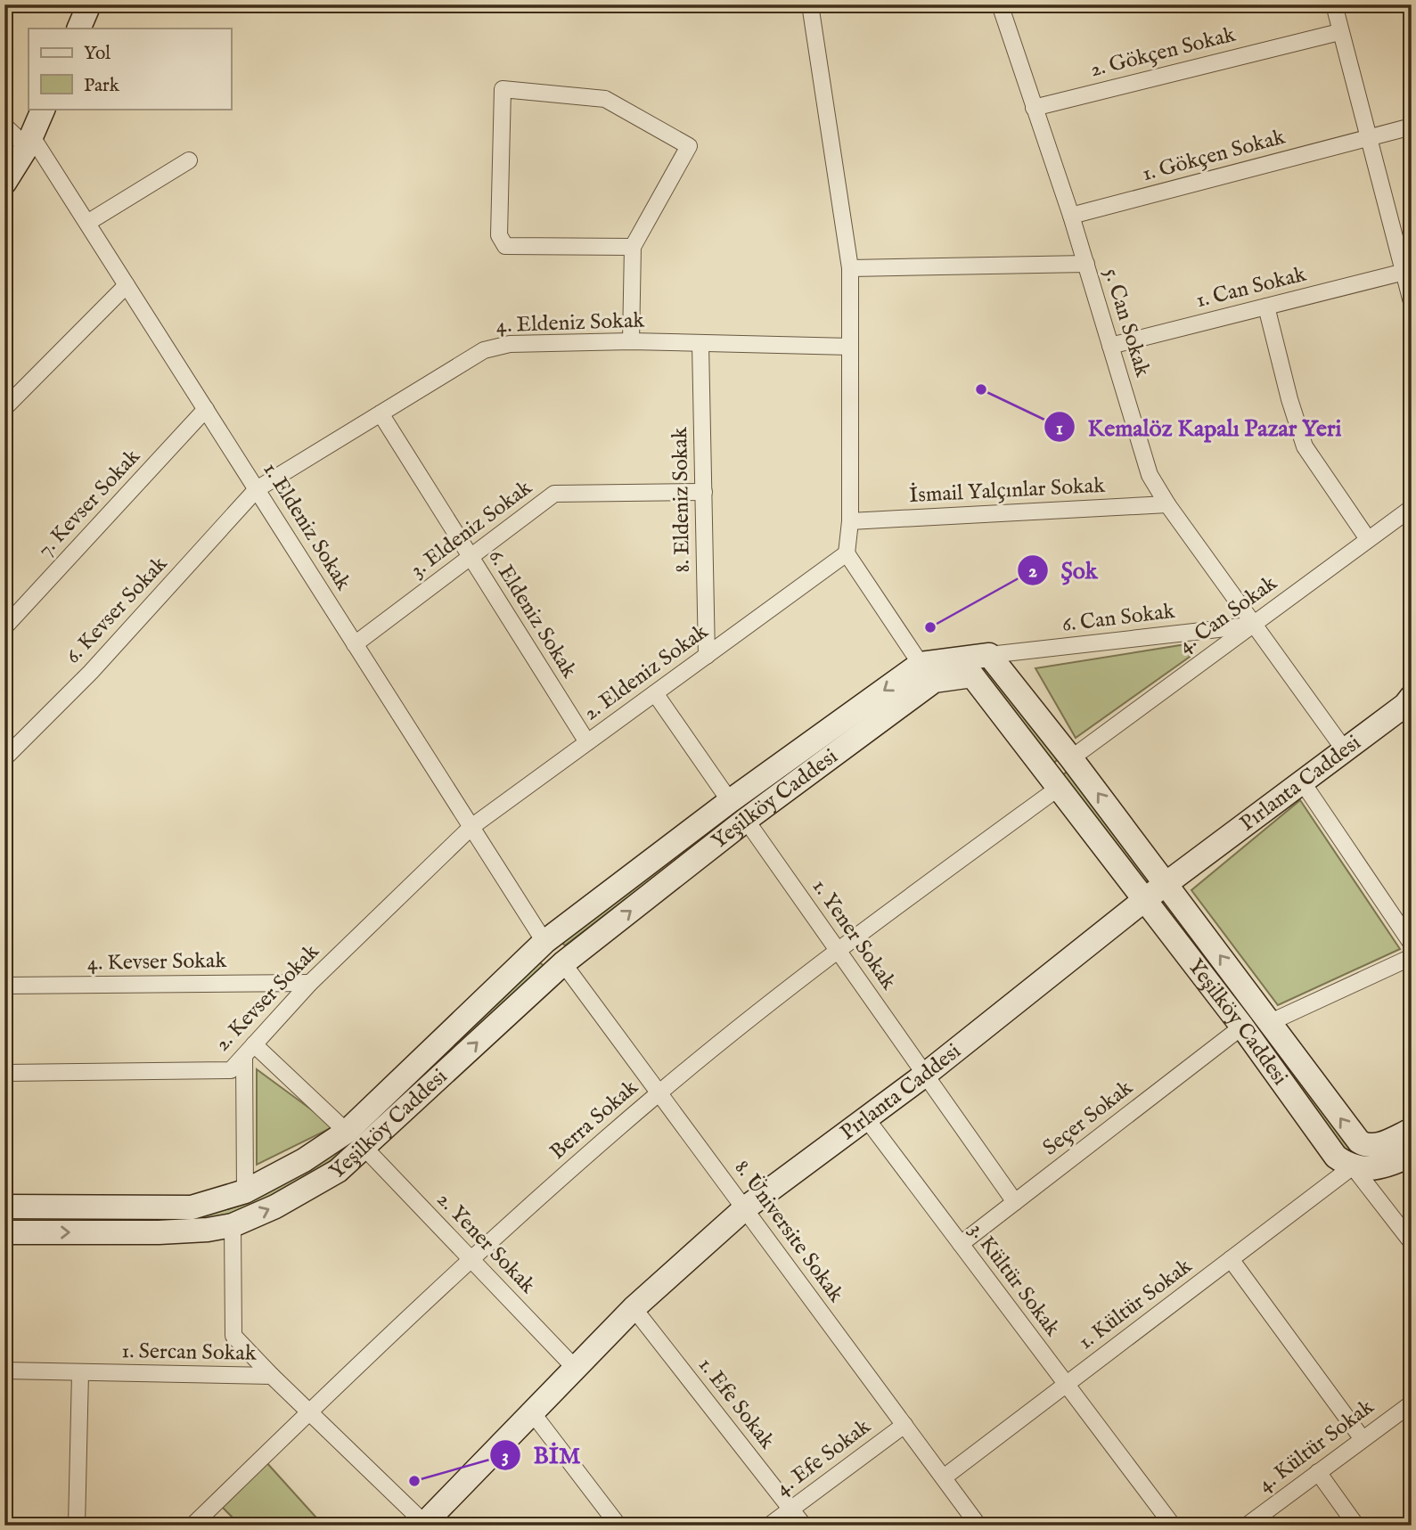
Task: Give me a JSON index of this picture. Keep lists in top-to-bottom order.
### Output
{
  "streets": {
    "street": [
      "2. Gökçen Sokak",
      "1. Gökçen Sokak",
      "1. Can Sokak",
      "5. Can Sokak",
      "4. Eldeniz Sokak",
      "İsmail Yalçınlar Sokak",
      "8. Eldeniz Sokak",
      "7. Kevser Sokak",
      "1. Eldeniz Sokak",
      "3. Eldeniz Sokak",
      "6. Kevser Sokak",
      "6. Eldeniz Sokak",
      "4. Can Sokak",
      "6. Can Sokak",
      "2. Eldeniz Sokak",
      "Pırlanta Caddesi",
      "Yeşilköy Caddesi",
      "1. Yener Sokak",
      "4. Kevser Sokak",
      "2. Kevser Sokak",
      "Seçer Sokak",
      "Berra Sokak",
      "8. Üniversite Sokak",
      "2. Yener Sokak",
      "3. Kültür Sokak",
      "1. Kültür Sokak",
      "1. Sercan Sokak",
      "1. Efe Sokak",
      "4. Kültür Sokak",
      "4. Efe Sokak"
    ]
  },
  "crossings": [
    ["2. Gökçen Sokak", "5. Can Sokak"],
    ["1. Gökçen Sokak", "5. Can Sokak"],
    ["1. Can Sokak", "5. Can Sokak"],
    ["5. Can Sokak", "İsmail Yalçınlar Sokak"],
    ["5. Can Sokak", "4. Can Sokak"],
    ["5. Can Sokak", "6. Can Sokak"],
    ["5. Can Sokak", "Pırlanta Caddesi"],
    ["4. Eldeniz Sokak", "8. Eldeniz Sokak"],
    ["4. Eldeniz Sokak", "1. Eldeniz Sokak"],
    ["4. Eldeniz Sokak", "6. Kevser Sokak"],
    ["4. Eldeniz Sokak", "6. Eldeniz Sokak"],
    ["8. Eldeniz Sokak", "3. Eldeniz Sokak"],
    ["8. Eldeniz Sokak", "2. Eldeniz Sokak"],
    ["7. Kevser Sokak", "1. Eldeniz Sokak"],
    ["1. Eldeniz Sokak", "3. Eldeniz Sokak"],
    ["1. Eldeniz Sokak", "6. Kevser Sokak"],
    ["1. Eldeniz Sokak", "2. Eldeniz Sokak"],
    ["1. Eldeniz Sokak", "Yeşilköy Caddesi"],
    ["1. Eldeniz Sokak", "2. Kevser Sokak"],
    ["3. Eldeniz Sokak", "6. Eldeniz Sokak"],
    ["6. Eldeniz Sokak", "2. Eldeniz Sokak"],
    ["4. Can Sokak", "6. Can Sokak"],
    ["4. Can Sokak", "Yeşilköy Caddesi"],
    ["6. Can Sokak", "Yeşilköy Caddesi"],
    ["2. Eldeniz Sokak", "2. Kevser Sokak"],
    ["Pırlanta Caddesi", "Yeşilköy Caddesi"],
    ["Pırlanta Caddesi", "1. Yener Sokak"],
    ["Pırlanta Caddesi", "8. Üniversite Sokak"],
    ["Pırlanta Caddesi", "2. Yener Sokak"],
    ["Pırlanta Caddesi", "3. Kültür Sokak"],
    ["Pırlanta Caddesi", "1. Sercan Sokak"],
    ["Pırlanta Caddesi", "1. Efe Sokak"],
    ["Yeşilköy Caddesi", "1. Yener Sokak"],
    ["Yeşilköy Caddesi", "Seçer Sokak"],
    ["Yeşilköy Caddesi", "Berra Sokak"],
    ["Yeşilköy Caddesi", "8. Üniversite Sokak"],
    ["Yeşilköy Caddesi", "2. Yener Sokak"],
    ["Yeşilköy Caddesi", "1. Kültür Sokak"],
    ["1. Yener Sokak", "Seçer Sokak"],
    ["1. Yener Sokak", "Berra Sokak"],
    ["4. Kevser Sokak", "2. Kevser Sokak"],
    ["2. Kevser Sokak", "2. Yener Sokak"],
    ["Seçer Sokak", "3. Kültür Sokak"],
    ["Berra Sokak", "8. Üniversite Sokak"],
    ["Berra Sokak", "2. Yener Sokak"],
    ["Berra Sokak", "1. Sercan Sokak"],
    ["8. Üniversite Sokak", "1. Kültür Sokak"],
    ["8. Üniversite Sokak", "4. Efe Sokak"],
    ["3. Kültür Sokak", "1. Kültür Sokak"],
    ["1. Efe Sokak", "4. Efe Sokak"]
  ],
  "places": ["Kemalöz Kapalı Pazar Yeri", "Şok", "BİM"],
  "legend": ["Yol", "Park"]
}
